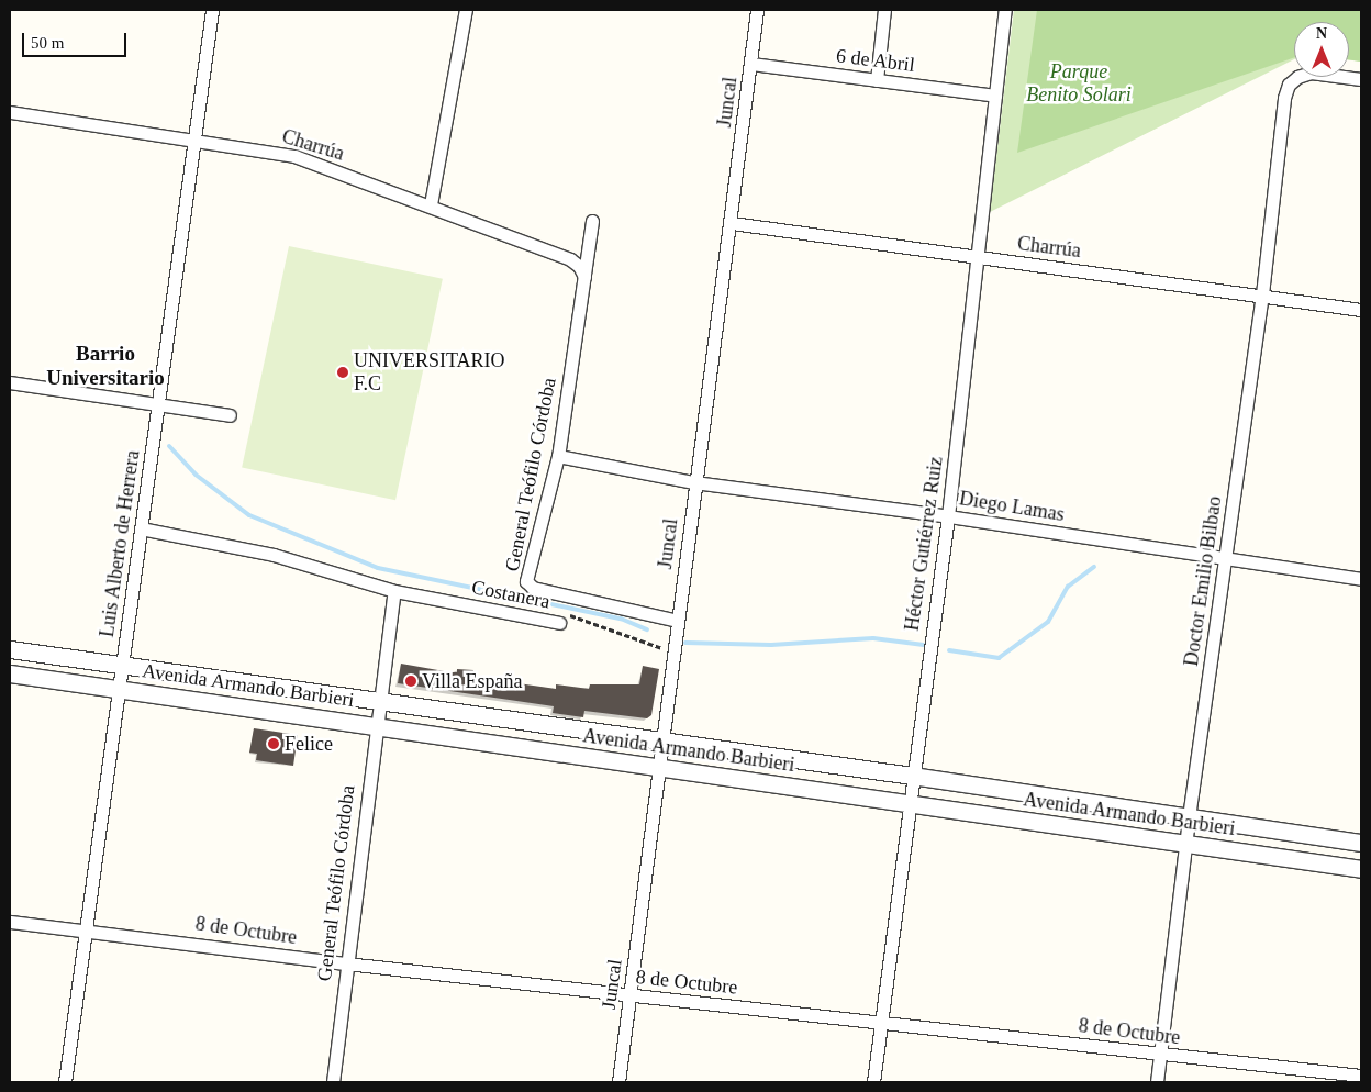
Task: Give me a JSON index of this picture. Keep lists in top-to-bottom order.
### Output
{
  "streets": {
    "street": [
      "6 de Abril",
      "Juncal",
      "Charrúa",
      "General Teófilo Córdoba",
      "Diego Lamas",
      "Luis Alberto de Herrera",
      "Héctor Gutiérrez Ruiz",
      "Doctor Emilio Bilbao",
      "Costanera",
      "Avenida Armando Barbieri",
      "8 de Octubre"
    ]
  },
  "crossings": [
    ["6 de Abril", "Juncal"],
    ["6 de Abril", "Héctor Gutiérrez Ruiz"],
    ["Juncal", "Charrúa"],
    ["Juncal", "General Teófilo Córdoba"],
    ["Juncal", "Diego Lamas"],
    ["Juncal", "Costanera"],
    ["Juncal", "Avenida Armando Barbieri"],
    ["Juncal", "8 de Octubre"],
    ["Charrúa", "General Teófilo Córdoba"],
    ["Charrúa", "Luis Alberto de Herrera"],
    ["Charrúa", "Héctor Gutiérrez Ruiz"],
    ["Charrúa", "Doctor Emilio Bilbao"],
    ["General Teófilo Córdoba", "Diego Lamas"],
    ["General Teófilo Córdoba", "Costanera"],
    ["General Teófilo Córdoba", "Avenida Armando Barbieri"],
    ["General Teófilo Córdoba", "8 de Octubre"],
    ["Diego Lamas", "Héctor Gutiérrez Ruiz"],
    ["Diego Lamas", "Doctor Emilio Bilbao"],
    ["Luis Alberto de Herrera", "Costanera"],
    ["Luis Alberto de Herrera", "Avenida Armando Barbieri"],
    ["Luis Alberto de Herrera", "8 de Octubre"],
    ["Héctor Gutiérrez Ruiz", "Avenida Armando Barbieri"],
    ["Héctor Gutiérrez Ruiz", "8 de Octubre"],
    ["Doctor Emilio Bilbao", "Avenida Armando Barbieri"],
    ["Doctor Emilio Bilbao", "8 de Octubre"]
  ],
  "districts": ["Barrio Universitario"],
  "parks": ["Parque Benito Solari"],
  "places": ["UNIVERSITARIO F.C", "Villa España", "Felice"],
  "scale_bar": "50 m",
  "north": "top"
}
